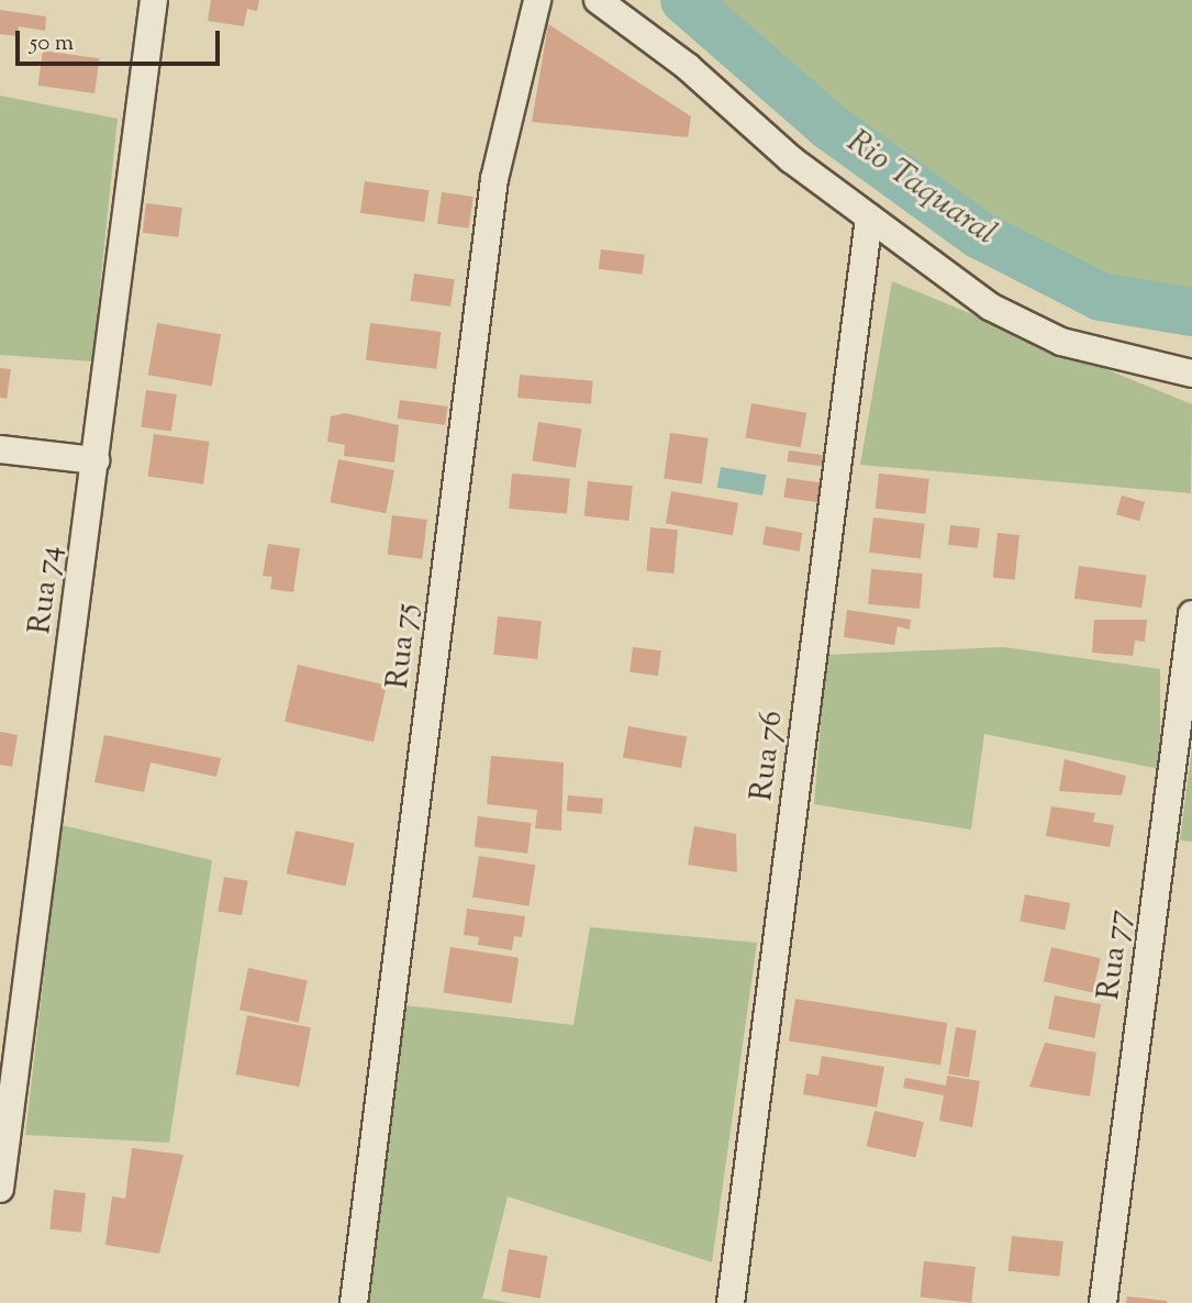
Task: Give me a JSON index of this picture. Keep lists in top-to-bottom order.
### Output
{
  "streets": {
    "street": [
      "Rua 74",
      "Rua 75",
      "Rua 76",
      "Rua 77"
    ]
  },
  "water": ["Rio Taquaral"],
  "scale_bar": "50 m"
}
